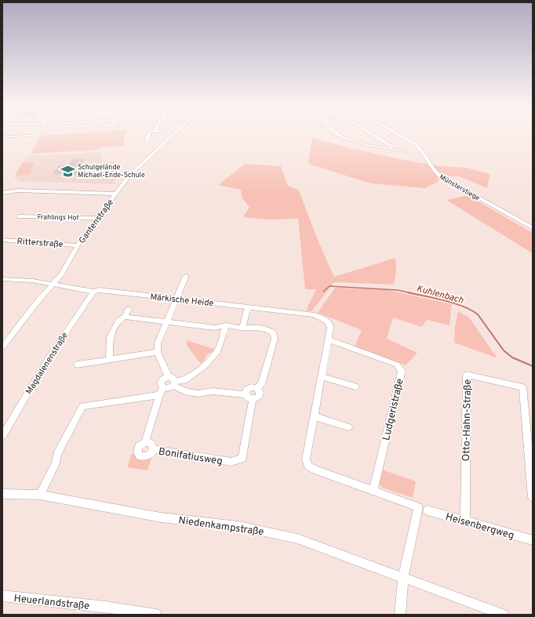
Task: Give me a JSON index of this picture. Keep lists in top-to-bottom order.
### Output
{
  "streets": {
    "street": [
      "Münsterstiege",
      "Frahlings Hof",
      "Gantenstraße",
      "Ritterstraße",
      "Märkische Heide",
      "Magdalenenstraße",
      "Ludgeristraße",
      "Otto-Hahn-Straße",
      "Bonifatiusweg",
      "Niedenkampstraße",
      "Heisenbergweg",
      "Heuerlandstraße"
    ]
  },
  "crossings": [
    ["Frahlings Hof", "Gantenstraße"],
    ["Gantenstraße", "Ritterstraße"],
    ["Gantenstraße", "Märkische Heide"],
    ["Märkische Heide", "Magdalenenstraße"],
    ["Märkische Heide", "Ludgeristraße"],
    ["Otto-Hahn-Straße", "Heisenbergweg"]
  ],
  "water": ["Kuhlenbach"],
  "places": {
    "school or university": ["Schulgelände Michael-Ende-Schule"]
  }
}
